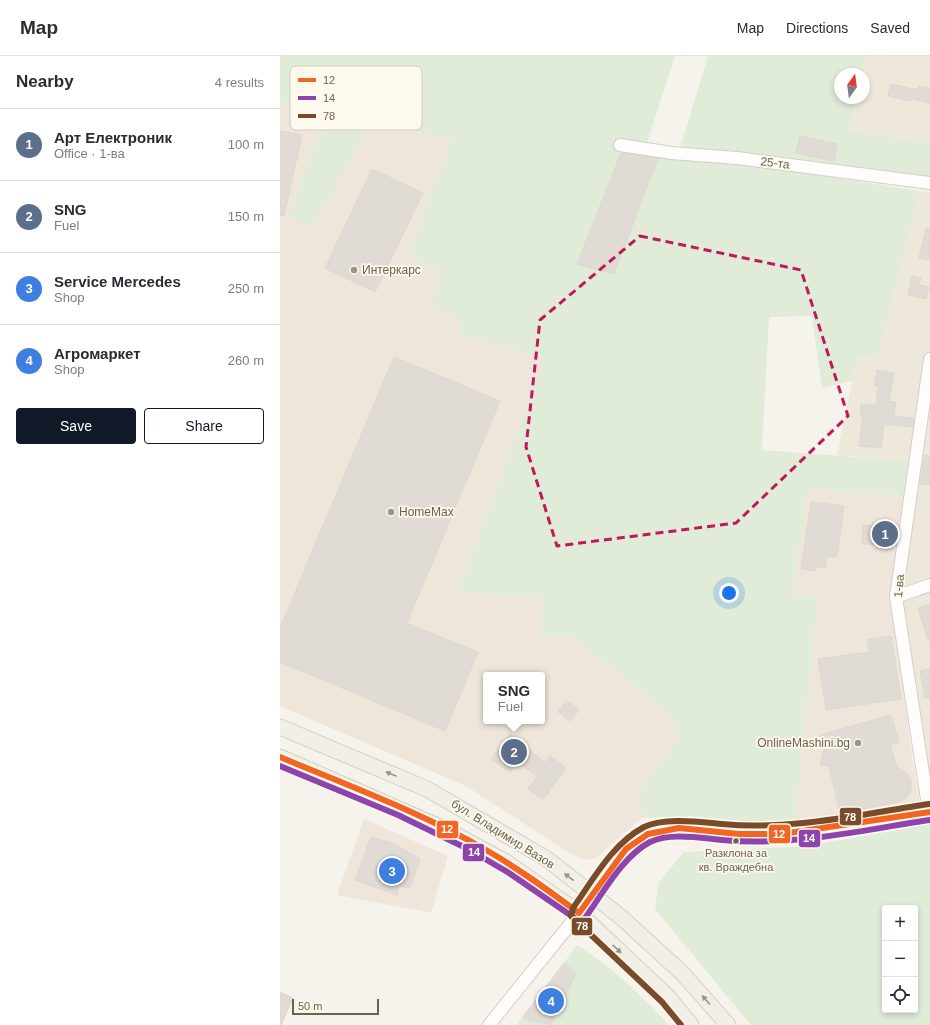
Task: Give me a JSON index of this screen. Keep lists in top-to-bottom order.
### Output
{
  "streets": {
    "main road": ["бул. Владимир Вазов"],
    "street": ["25-та", "1-ва"]
  },
  "places": [
    "Интеркарс",
    "HomeMax",
    "ОnlineMashini.bg",
    "Разклона за кв. Враждебна"
  ],
  "lines": ["transit line 12", "transit line 14", "transit line 78"],
  "legend": ["12", "14", "78"],
  "scale_bar": "50 m",
  "north": "top",
  "page": {
    "header": "Map",
    "nav": ["Map", "Directions", "Saved"],
    "heading": ["Nearby", "4 results"],
    "list": [
      {
        "mark": "1",
        "name": "Арт Електроник",
        "note": "Office · 1-ва",
        "value": "100 m"
      },
      {
        "mark": "2",
        "name": "SNG",
        "note": "Fuel",
        "value": "150 m"
      },
      {
        "mark": "3",
        "name": "Service Mercedes",
        "note": "Shop",
        "value": "250 m"
      },
      {
        "mark": "4",
        "name": "Агромаркет",
        "note": "Shop",
        "value": "260 m"
      }
    ],
    "buttons": ["Save", "Share"],
    "pins": [
      "1",
      "2",
      "3",
      "4"
    ],
    "popup": ["SNG", "Fuel"],
    "map_buttons": ["+", "−"],
    "scale": "50 m"
  }
}
